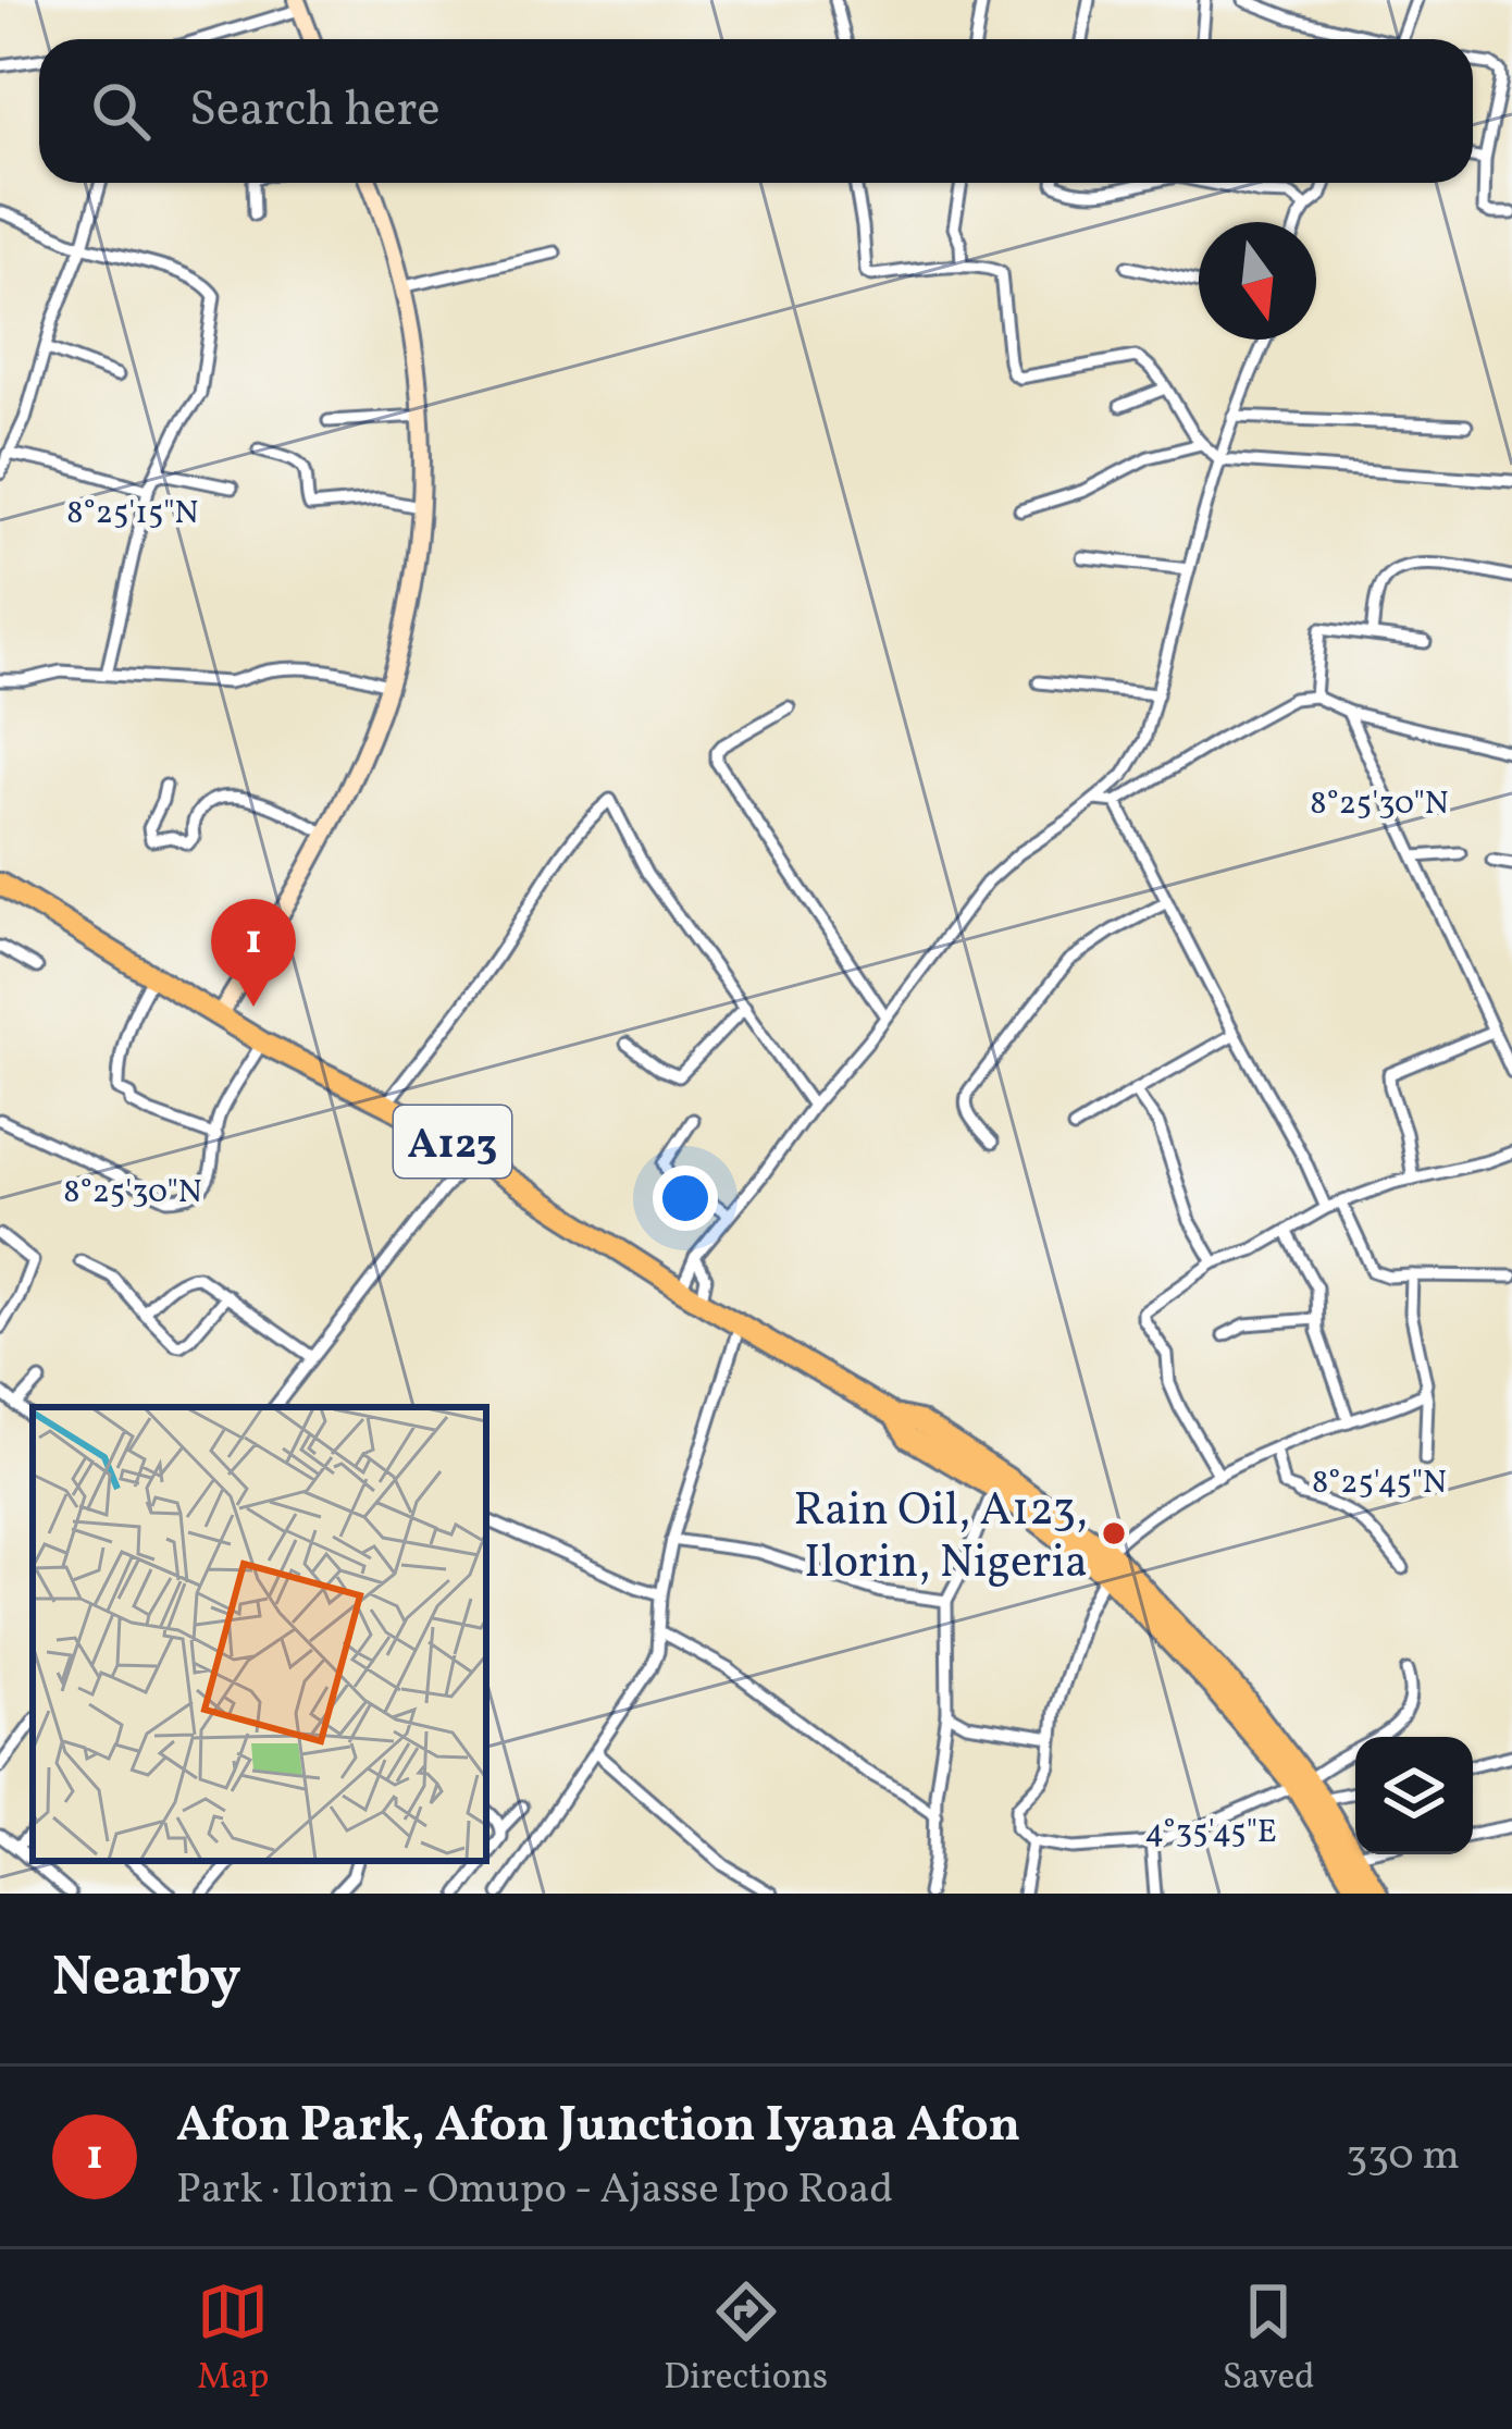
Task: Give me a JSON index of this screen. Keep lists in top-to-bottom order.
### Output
{
  "streets": {
    "highway": ["A123"]
  },
  "places": ["Rain Oil, A123, Ilorin, Nigeria"],
  "north": "bottom",
  "page": {
    "search": "Search here",
    "pins": "1",
    "heading": "Nearby",
    "list": [
      {
        "mark": "1",
        "name": "Afon Park, Afon Junction Iyana Afon",
        "note": "Park · Ilorin - Omupo - Ajasse Ipo Road",
        "value": "330 m"
      }
    ],
    "nav": ["Map", "Directions", "Saved"]
  },
  "coordinates": [
    "8°25'15\"N",
    "8°25'30\"N",
    "8°25'45\"N",
    "4°35'45\"E"
  ]
}
